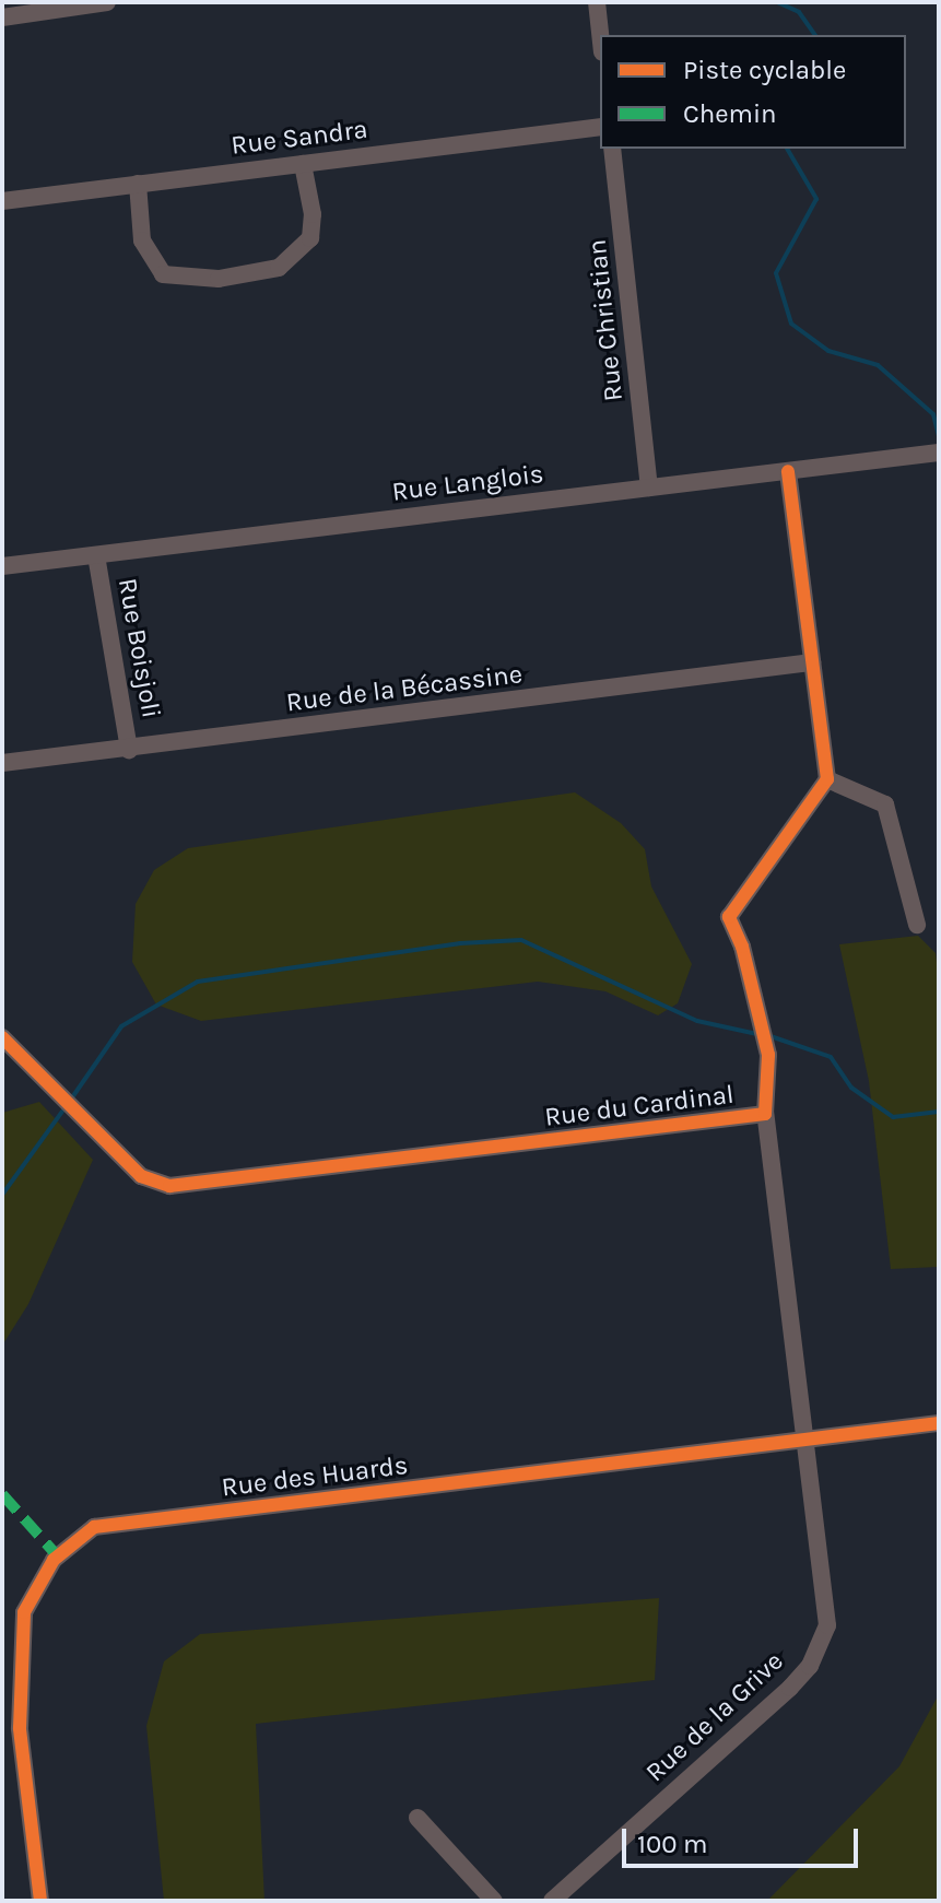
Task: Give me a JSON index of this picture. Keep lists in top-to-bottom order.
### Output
{
  "streets": {
    "street": [
      "Rue Sandra",
      "Rue Christian",
      "Rue Langlois",
      "Rue Boisjoli",
      "Rue de la Bécassine",
      "Rue du Cardinal",
      "Rue des Huards",
      "Rue de la Grive"
    ]
  },
  "crossings": [
    ["Rue Christian", "Rue Langlois"],
    ["Rue Langlois", "Rue Boisjoli"],
    ["Rue Boisjoli", "Rue de la Bécassine"],
    ["Rue du Cardinal", "Rue de la Grive"],
    ["Rue des Huards", "Rue de la Grive"]
  ],
  "legend": ["Piste cyclable", "Chemin"],
  "scale_bar": "100 m"
}
